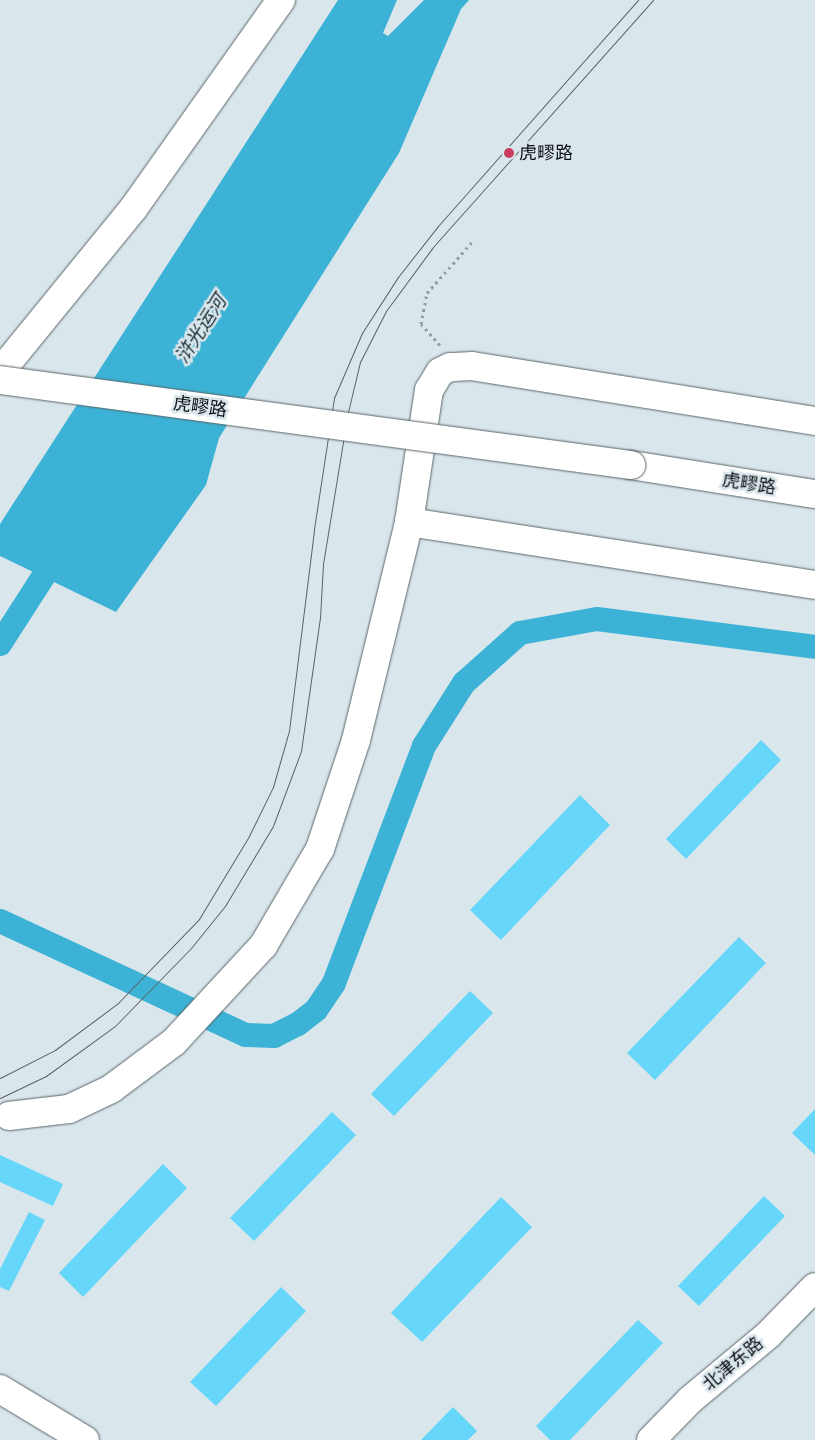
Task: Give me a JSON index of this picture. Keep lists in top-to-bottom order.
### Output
{
  "streets": {
    "street": ["虎疁路", "北津东路"]
  },
  "water": ["浒光运河"],
  "places": ["虎疁路"]
}
